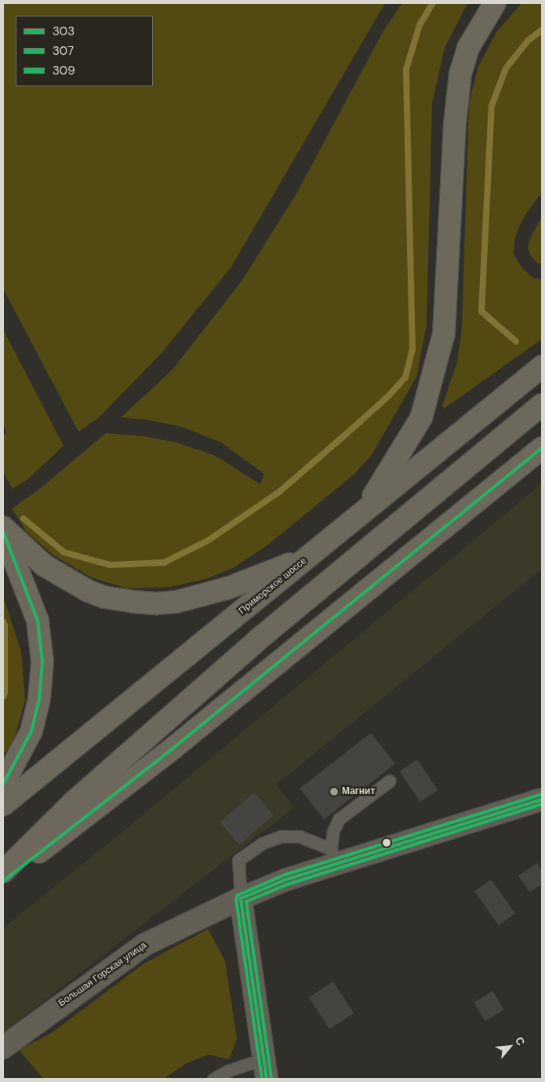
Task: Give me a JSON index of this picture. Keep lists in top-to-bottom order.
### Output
{
  "streets": {
    "highway": ["Приморское шоссе"],
    "main road": ["Большая Горская улица"]
  },
  "places": ["Магнит"],
  "lines": ["transit line 303", "transit line 309", "transit line 307"],
  "legend": ["303", "307", "309"],
  "north": "top right"
}
